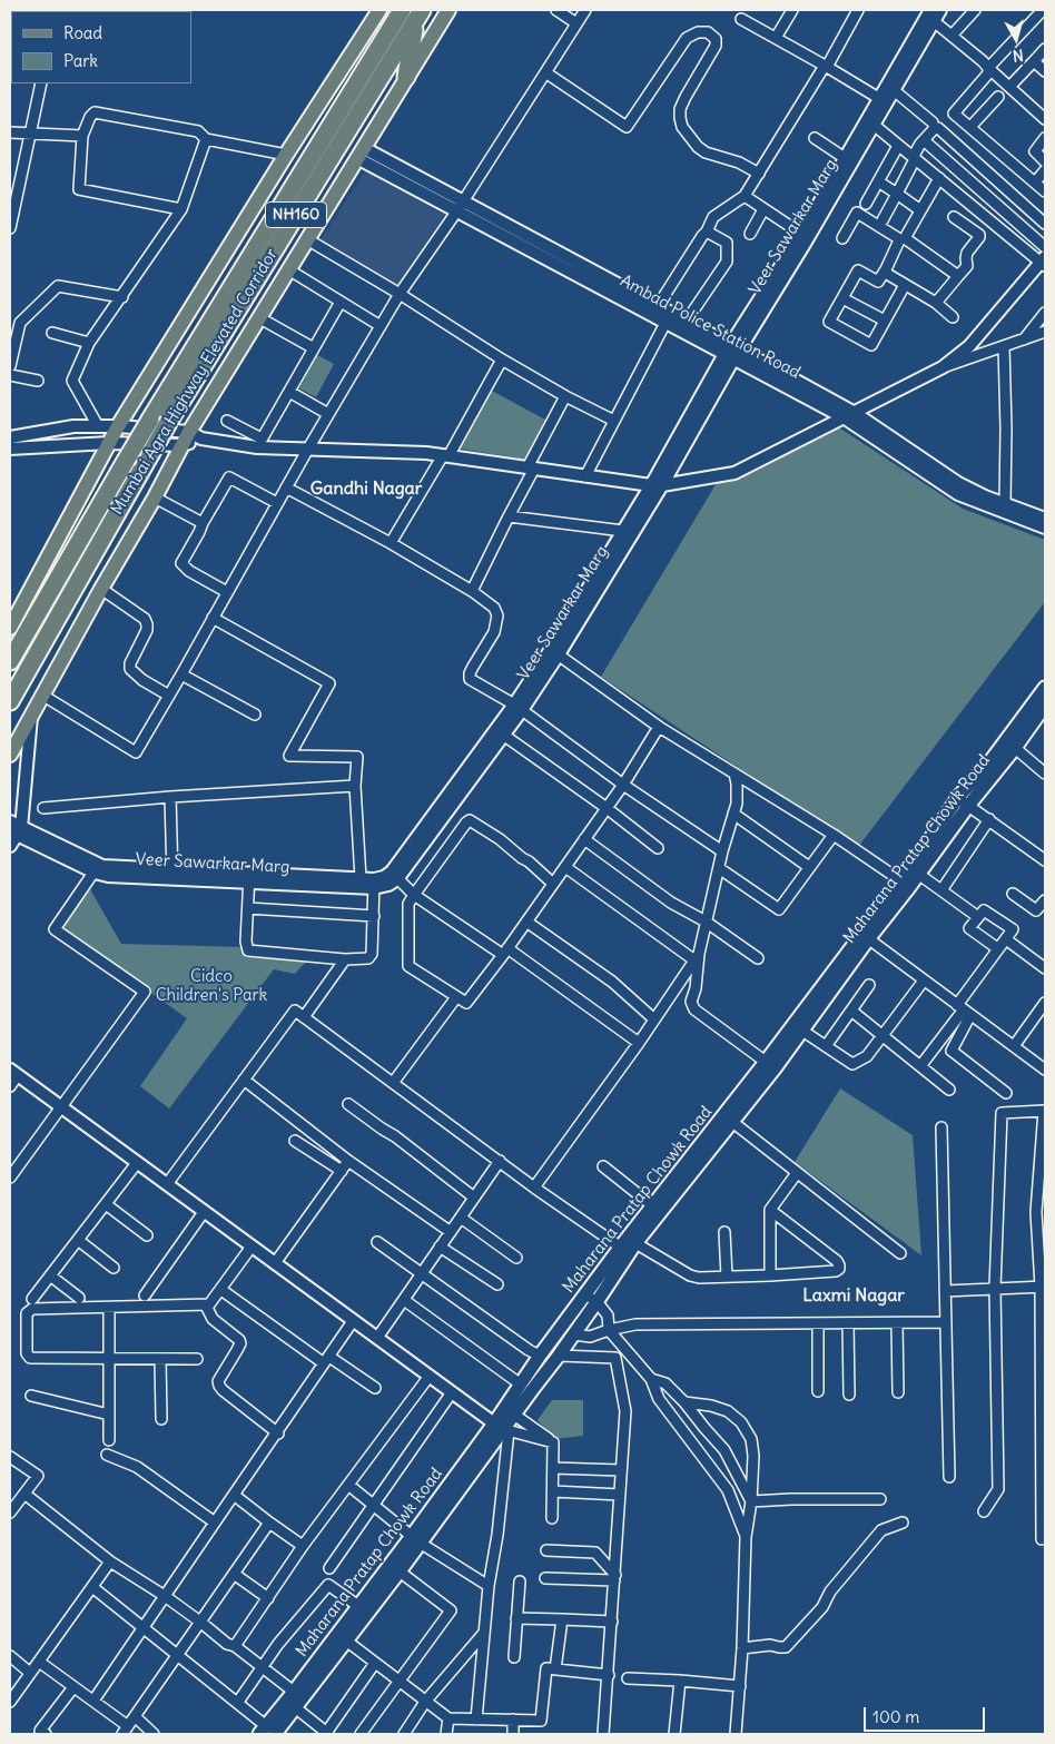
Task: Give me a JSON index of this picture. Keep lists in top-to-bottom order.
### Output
{
  "streets": {
    "highway": ["NH160", "Mumbai Agra Highway Elevated Corridor"],
    "main road": ["Maharana Pratap Chowk Road"],
    "street": ["Veer Sawarkar Marg", "Ambad Police Station Road"]
  },
  "crossings": [
    ["Veer Sawarkar Marg", "Ambad Police Station Road"]
  ],
  "districts": ["Gandhi Nagar", "Laxmi Nagar"],
  "parks": ["Cidco Children's Park"],
  "legend": ["Road", "Park"],
  "scale_bar": "100 m",
  "north": "bottom"
}
